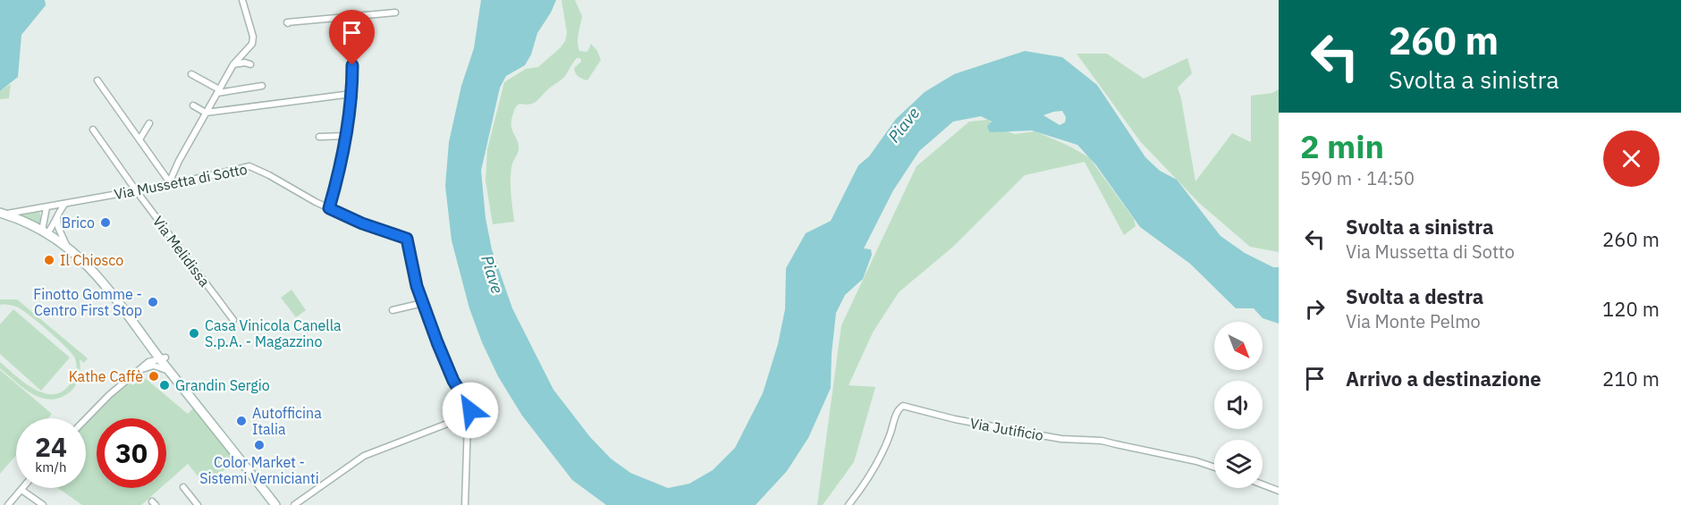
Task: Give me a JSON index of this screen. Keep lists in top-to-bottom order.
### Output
{
  "streets": {
    "street": ["Via Mussetta di Sotto", "Via Melidissa", "Via Jutificio"]
  },
  "crossings": [
    ["Via Mussetta di Sotto", "Via Melidissa"]
  ],
  "water": ["Piave"],
  "places": [
    "Brico",
    "Il Chiosco",
    "Finotto Gomme - Centro First Stop",
    "Casa Vinicola Canella S.p.A. - Magazzino",
    "Kathe Caffè",
    "Grandin Sergio",
    "Autofficina Italia",
    "Color Market - Sistemi Vernicianti"
  ],
  "north": "bottom right",
  "page": {
    "turn": ["260 m", "Svolta a sinistra"],
    "heading": ["2 min", "590 m · 14:50"],
    "list": [
      {
        "name": "Svolta a sinistra",
        "note": "Via Mussetta di Sotto",
        "value": "260 m"
      },
      {
        "name": "Svolta a destra",
        "note": "Via Monte Pelmo",
        "value": "120 m"
      },
      {
        "name": "Arrivo a destinazione",
        "value": "210 m"
      }
    ],
    "speed": "24 km/h",
    "limit": "30"
  }
}
